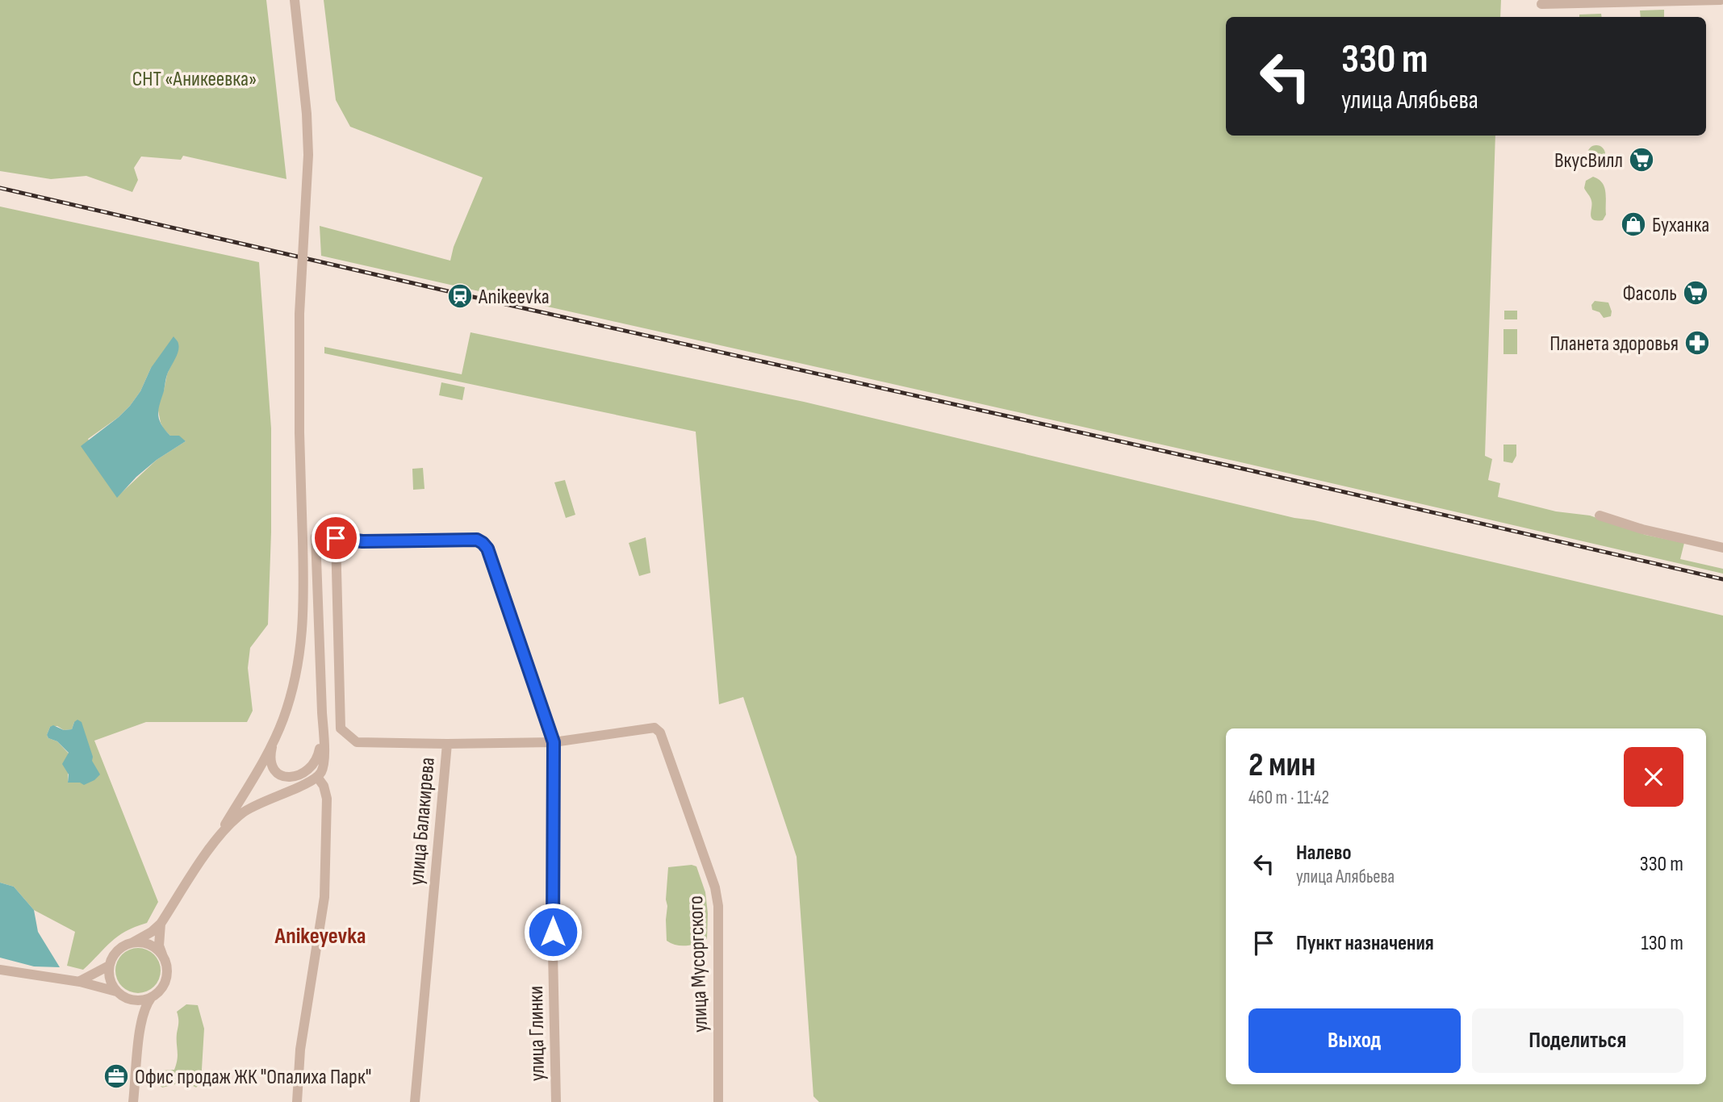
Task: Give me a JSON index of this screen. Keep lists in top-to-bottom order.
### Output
{
  "streets": {
    "street": ["улица Балакирева", "улица Мусоргского", "улица Глинки"]
  },
  "crossings": [
    ["улица Балакирева", "улица Глинки"],
    ["улица Мусоргского", "улица Глинки"]
  ],
  "districts": ["Anikeyevka"],
  "parks": ["СНТ «Аникеевка»"],
  "places": {
    "supermarket": ["ВкусВилл", "Фасоль"],
    "shop": ["Буханка"],
    "station": ["Anikeevka"],
    "pharmacy": ["Планета здоровья"],
    "office": ["Офис продаж ЖК \"Опалиха Парк\""]
  },
  "page": {
    "turn": ["330 m", "улица Алябьева"],
    "heading": ["2 мин", "460 m · 11:42"],
    "list": [
      {
        "name": "Налево",
        "note": "улица Алябьева",
        "value": "330 m"
      },
      {
        "name": "Пункт назначения",
        "value": "130 m"
      }
    ],
    "buttons": ["Выход", "Поделиться"]
  }
}
